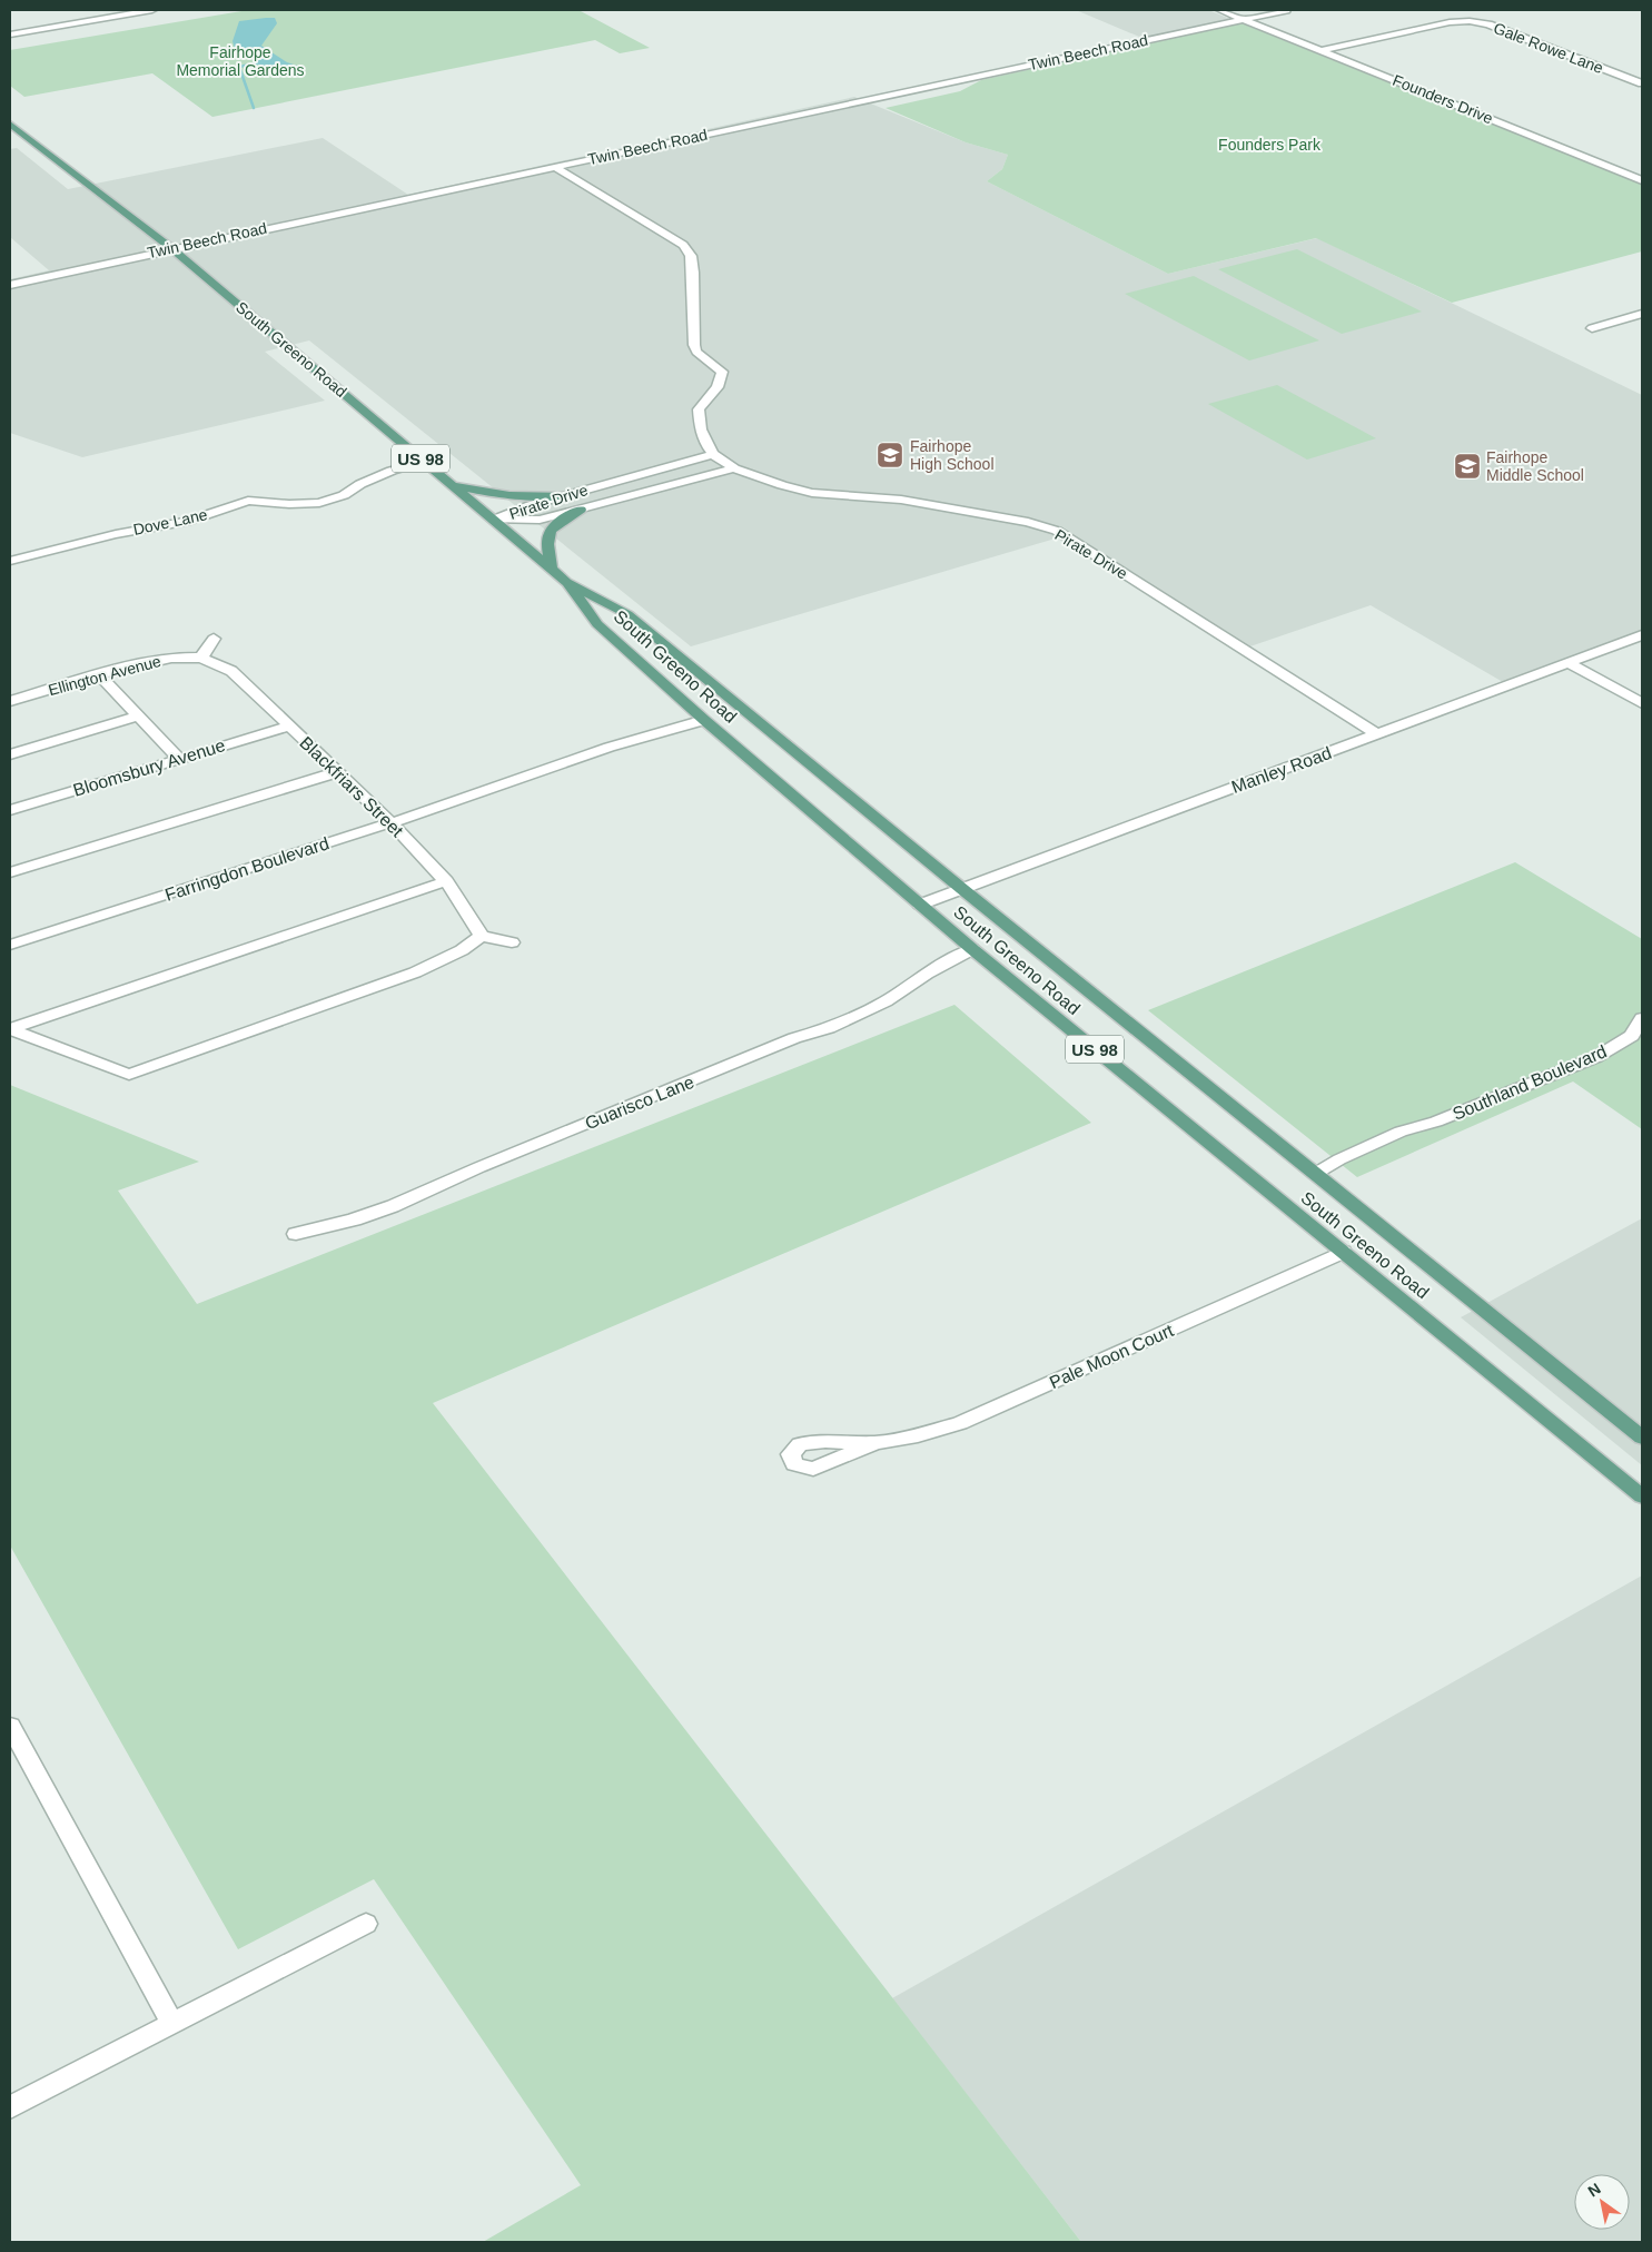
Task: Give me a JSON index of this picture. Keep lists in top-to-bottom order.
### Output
{
  "streets": {
    "main road": ["South Greeno Road", "US 98"],
    "street": [
      "Gale Rowe Lane",
      "Twin Beech Road",
      "Founders Drive",
      "Pirate Drive",
      "Dove Lane",
      "Ellington Avenue",
      "Bloomsbury Avenue",
      "Manley Road",
      "Blackfriars Street",
      "Farringdon Boulevard",
      "Southland Boulevard",
      "Guarisco Lane",
      "Pale Moon Court"
    ]
  },
  "crossings": [
    ["Gale Rowe Lane", "Founders Drive"],
    ["Twin Beech Road", "Founders Drive"],
    ["Twin Beech Road", "South Greeno Road"],
    ["Twin Beech Road", "Pirate Drive"],
    ["South Greeno Road", "Pirate Drive"],
    ["South Greeno Road", "Dove Lane"],
    ["South Greeno Road", "Manley Road"],
    ["South Greeno Road", "Farringdon Boulevard"],
    ["South Greeno Road", "Southland Boulevard"],
    ["South Greeno Road", "Guarisco Lane"],
    ["South Greeno Road", "Pale Moon Court"],
    ["Pirate Drive", "Manley Road"],
    ["Ellington Avenue", "Blackfriars Street"],
    ["Bloomsbury Avenue", "Blackfriars Street"],
    ["Blackfriars Street", "Farringdon Boulevard"]
  ],
  "parks": ["Fairhope Memorial Gardens", "Founders Park"],
  "places": {
    "school or university": ["Fairhope High School", "Fairhope Middle School"]
  },
  "north": "top left"
}
